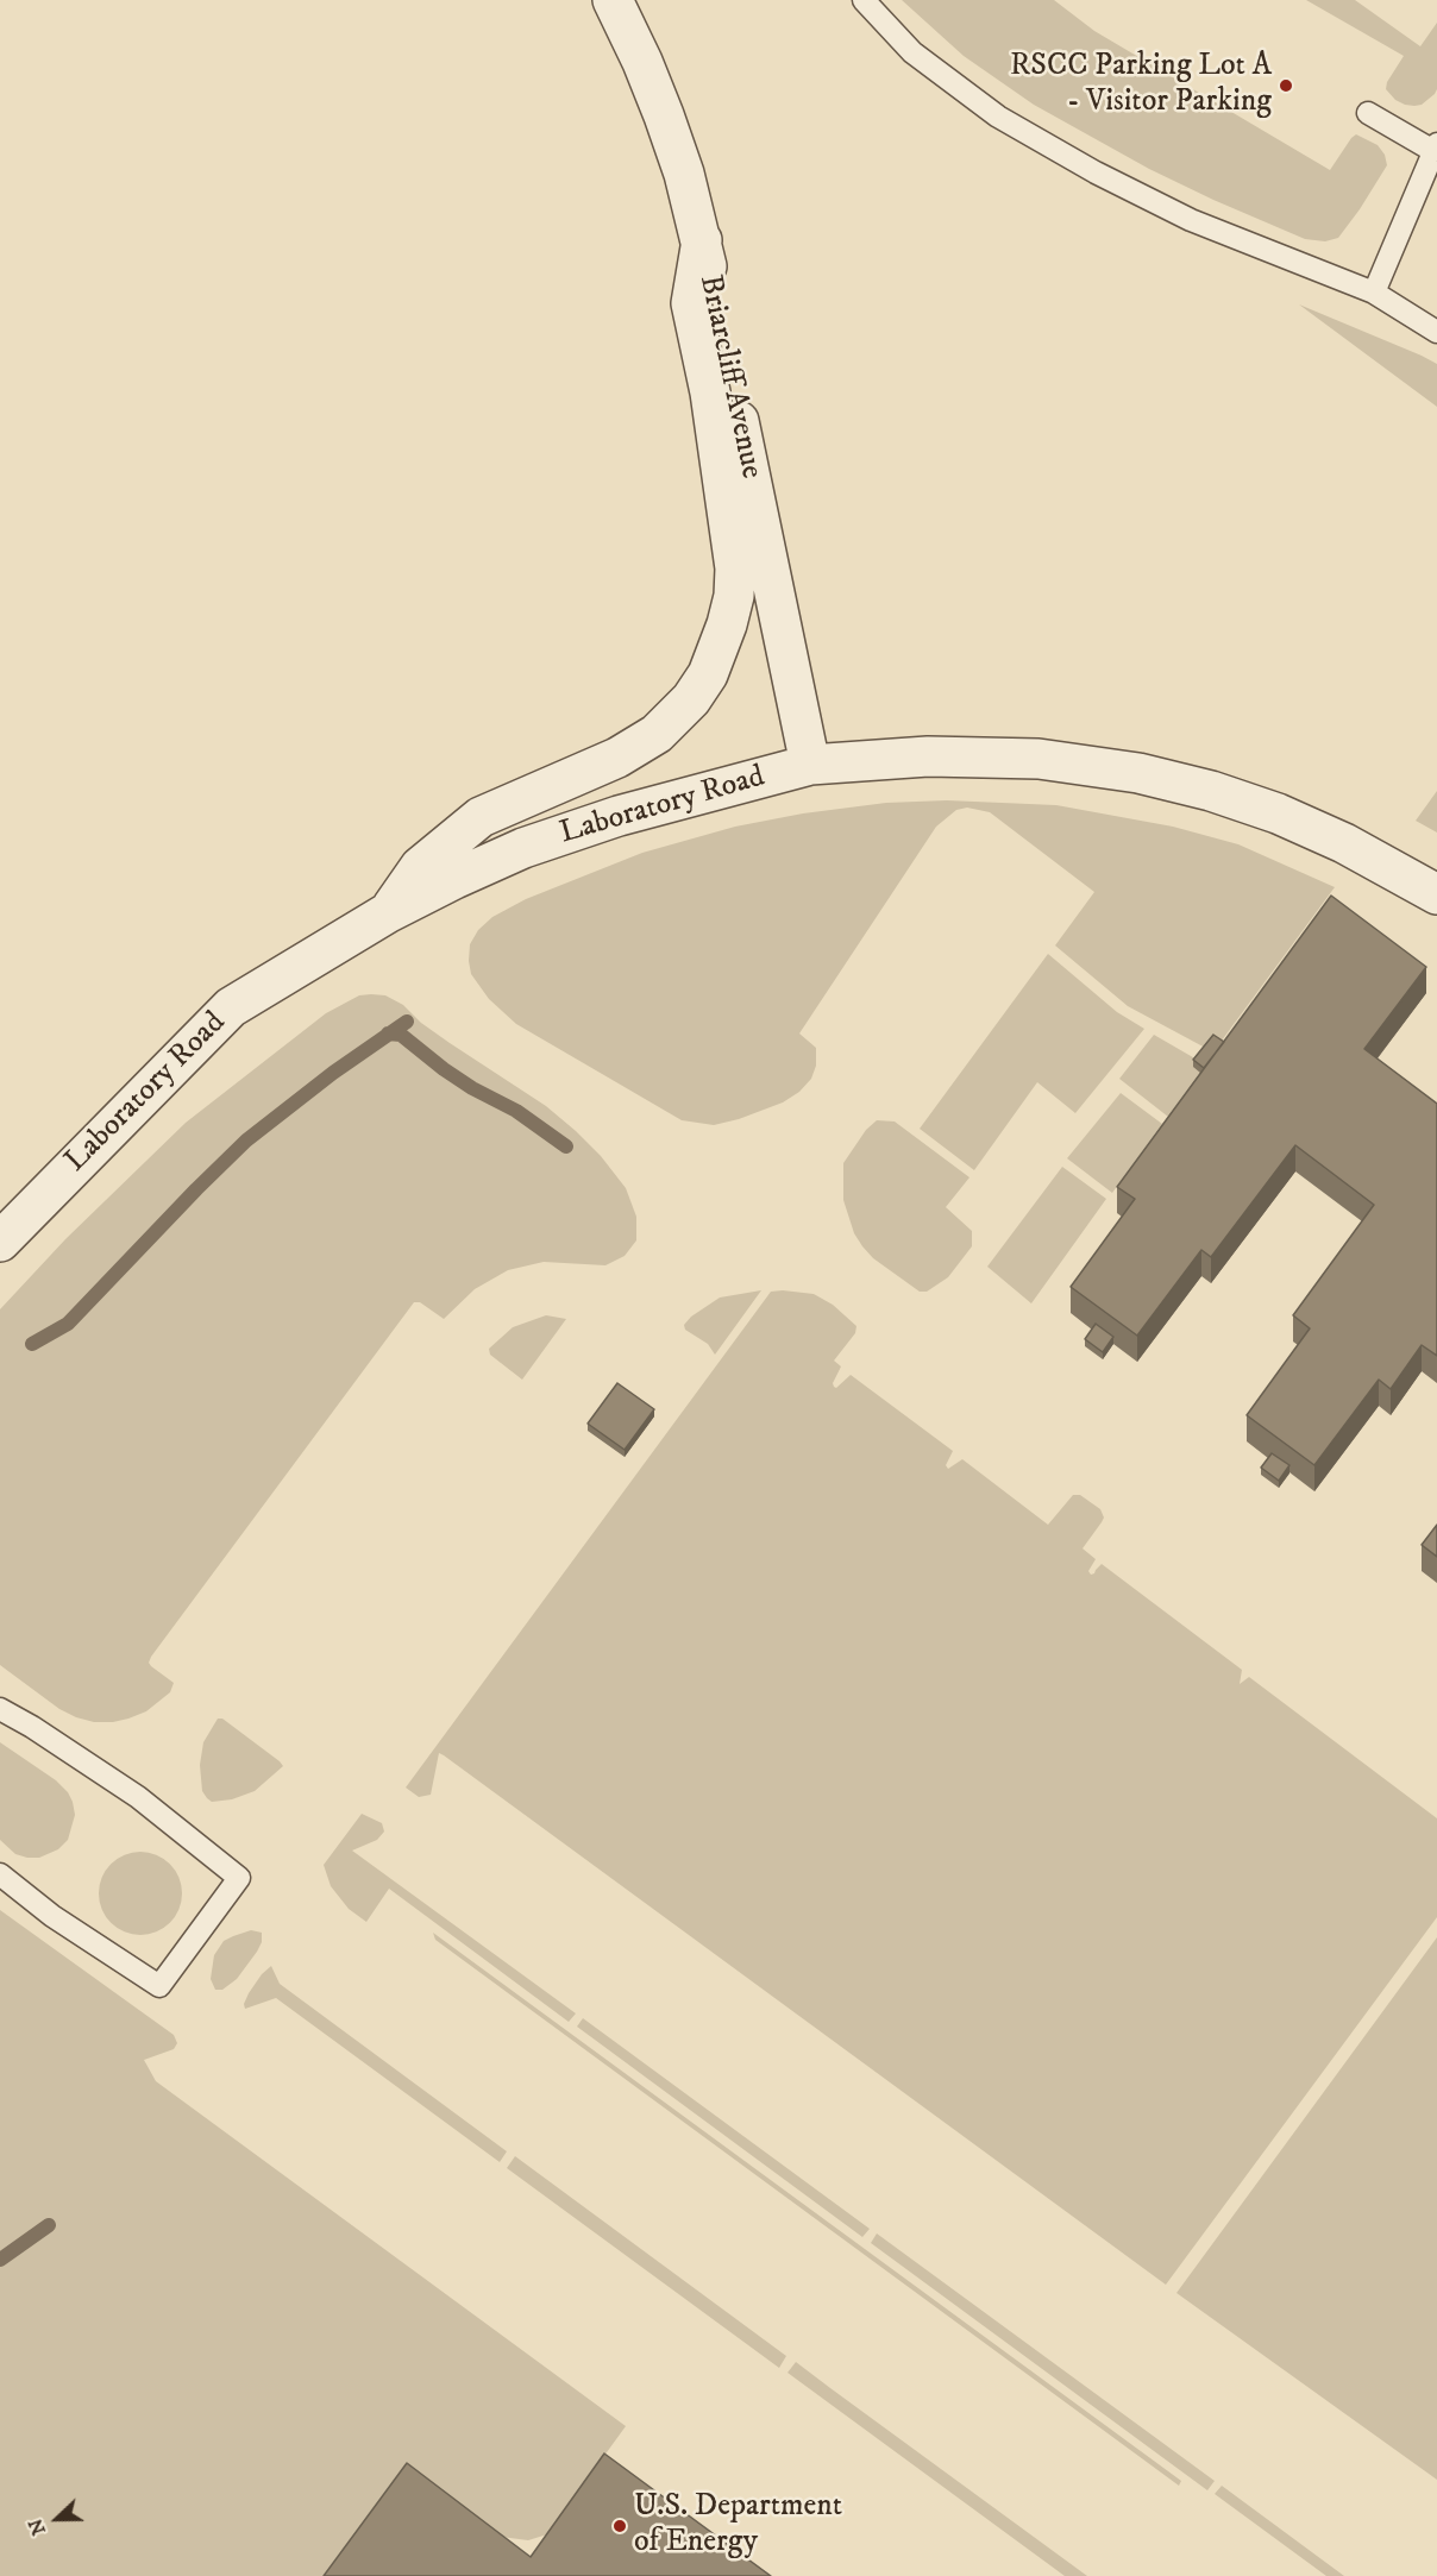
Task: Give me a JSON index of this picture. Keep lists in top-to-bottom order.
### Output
{
  "streets": {
    "street": ["Briarcliff Avenue", "Laboratory Road"]
  },
  "crossings": [
    ["Briarcliff Avenue", "Laboratory Road"]
  ],
  "places": ["RSCC Parking Lot A - Visitor Parking", "U.S. Department of Energy"],
  "north": "left"
}
